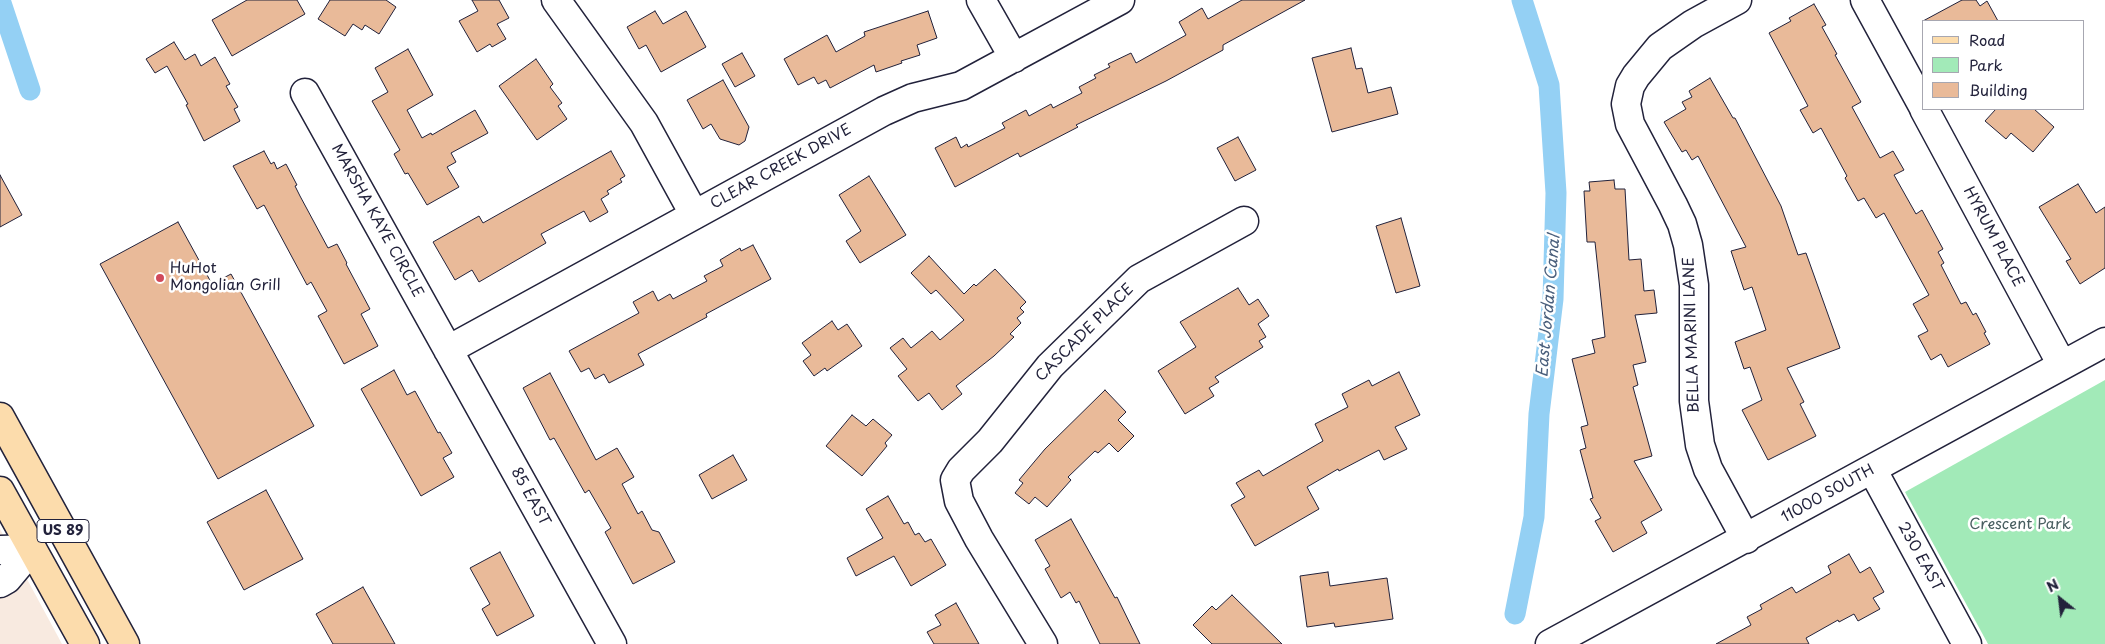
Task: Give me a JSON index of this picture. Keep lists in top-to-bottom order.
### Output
{
  "streets": {
    "main road": ["US 89"],
    "street": [
      "CLEAR CREEK DRIVE",
      "MARSHA KAYE CIRCLE",
      "HYRUM PLACE",
      "CASCADE PLACE",
      "BELLA MARINI LANE",
      "11000 SOUTH",
      "85 EAST",
      "230 EAST"
    ]
  },
  "crossings": [
    ["CLEAR CREEK DRIVE", "MARSHA KAYE CIRCLE"],
    ["CLEAR CREEK DRIVE", "85 EAST"],
    ["MARSHA KAYE CIRCLE", "85 EAST"],
    ["HYRUM PLACE", "11000 SOUTH"],
    ["BELLA MARINI LANE", "11000 SOUTH"],
    ["11000 SOUTH", "230 EAST"]
  ],
  "water": ["East Jordan Canal"],
  "parks": ["Crescent Park"],
  "places": ["HuHot Mongolian Grill"],
  "legend": ["Road", "Park", "Building"],
  "north": "top left"
}
